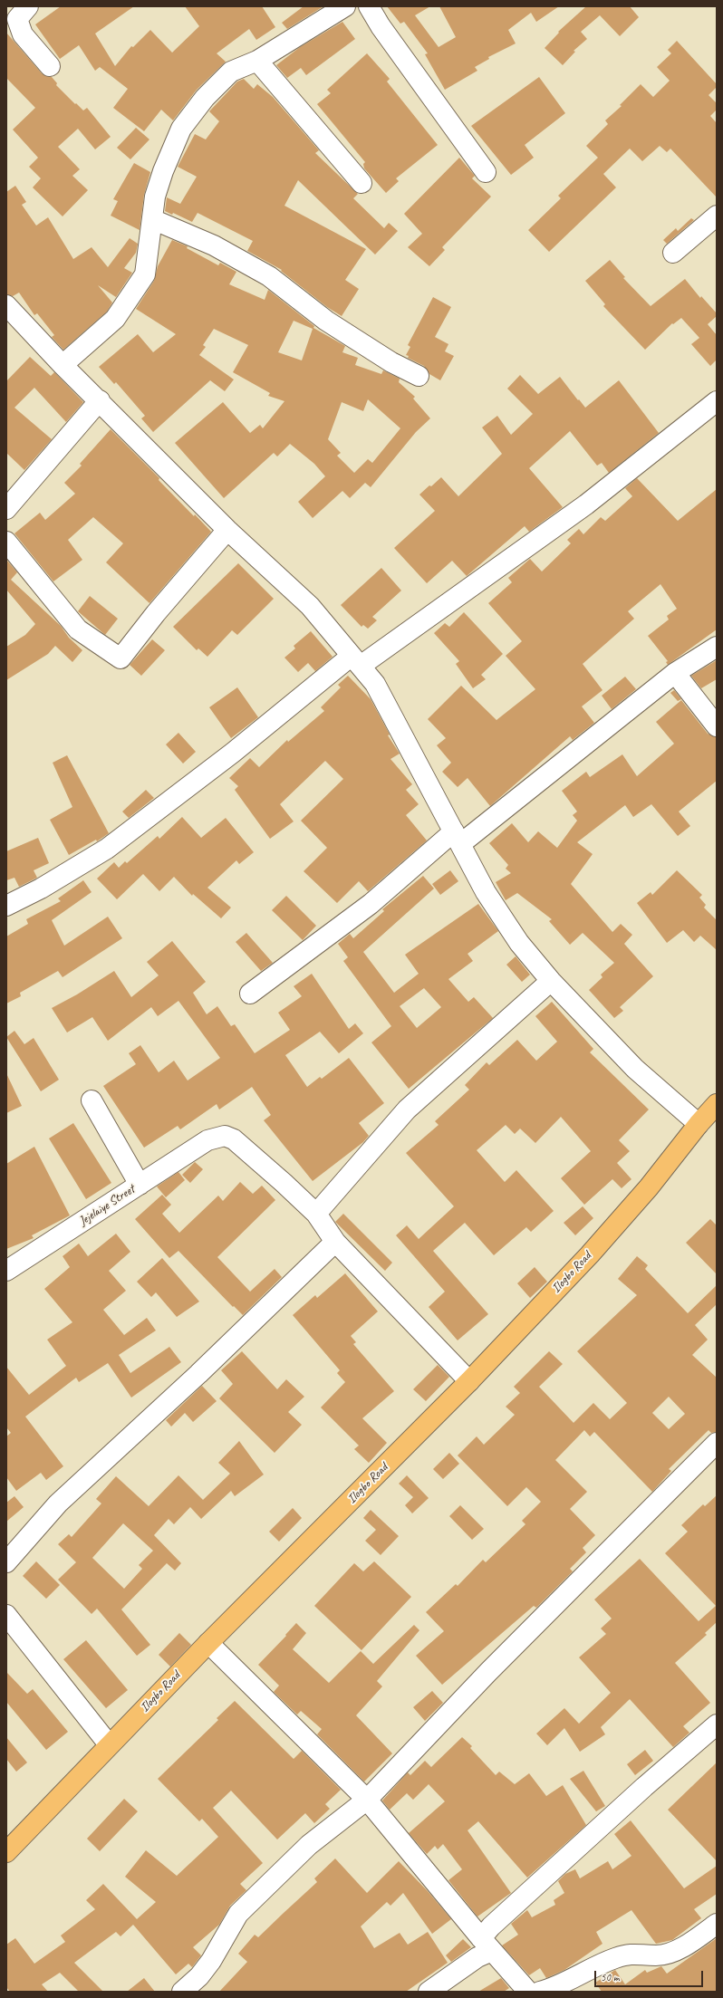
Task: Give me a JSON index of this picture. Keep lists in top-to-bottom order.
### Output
{
  "streets": {
    "main road": ["Ilogbo Road"],
    "street": ["Jejelaiye Street"]
  },
  "scale_bar": "50 m"
}
